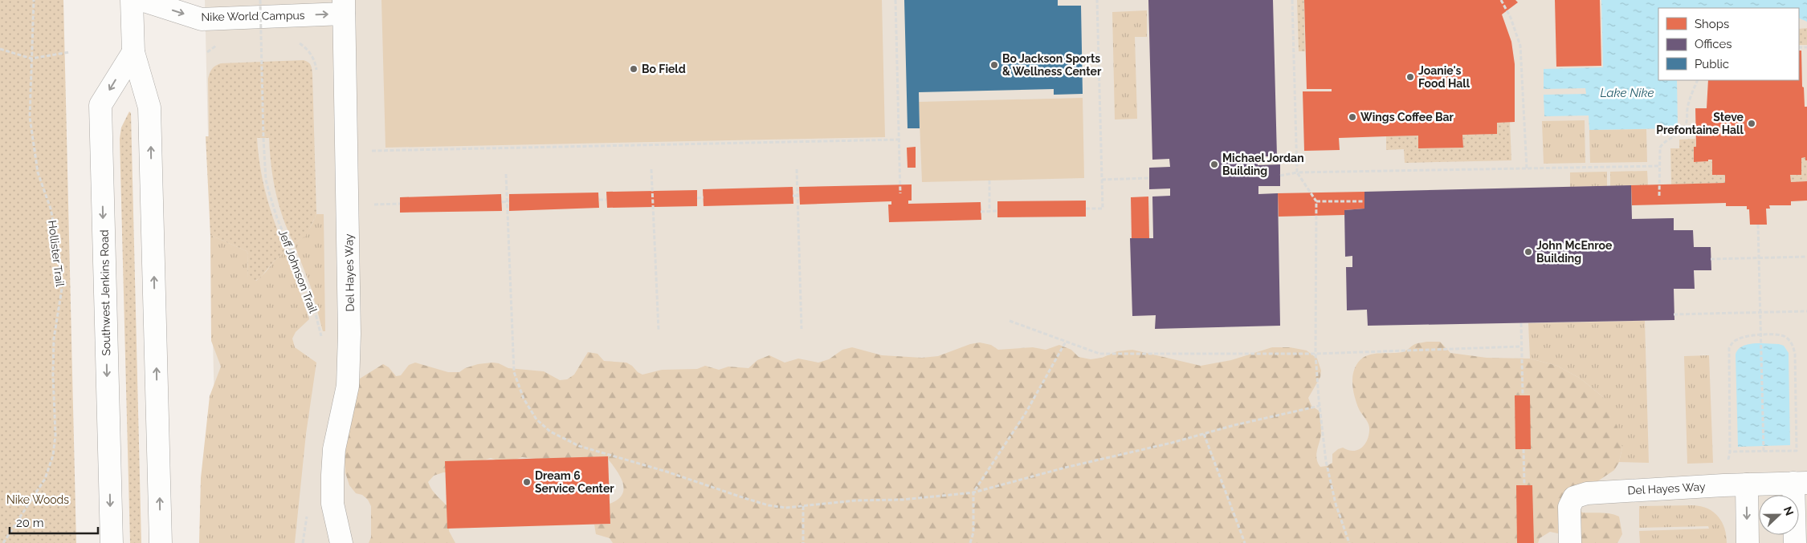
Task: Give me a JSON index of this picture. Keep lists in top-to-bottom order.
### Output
{
  "streets": {
    "main road": ["Nike World Campus", "Del Hayes Way", "Southwest Jenkins Road"],
    "path": ["Hollister Trail", "Jeff Johnson Trail"]
  },
  "crossings": [
    ["Nike World Campus", "Del Hayes Way"]
  ],
  "one_way": ["Nike World Campus"],
  "water": ["Lake Nike"],
  "parks": ["Nike Woods"],
  "places": [
    "Bo Jackson Sports & Wellness Center",
    "Bo Field",
    "Joanie's Food Hall",
    "Wings Coffee Bar",
    "Steve Prefontaine Hall",
    "Michael Jordan Building",
    "John McEnroe Building",
    "Dream 6 Service Center"
  ],
  "legend": ["Shops", "Offices", "Public"],
  "scale_bar": "20 m",
  "north": "right"
}
